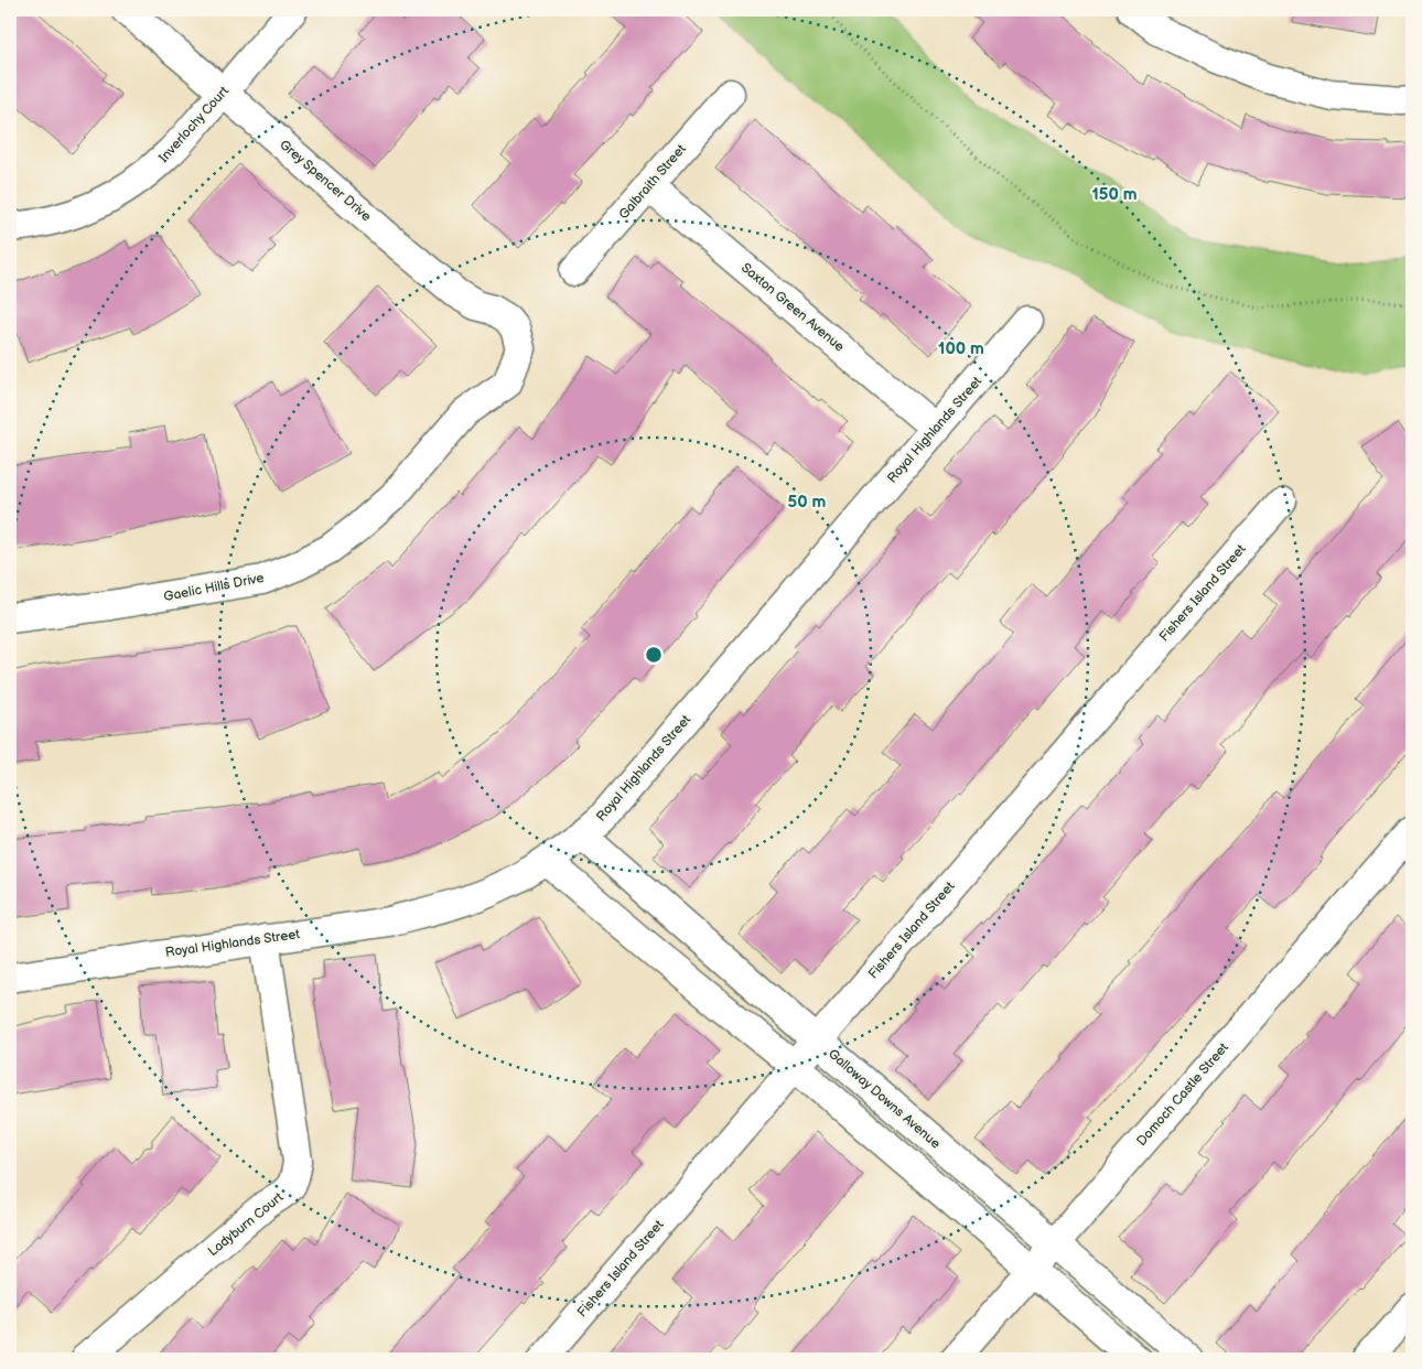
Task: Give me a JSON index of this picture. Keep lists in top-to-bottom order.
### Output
{
  "streets": {
    "street": [
      "Inverlochy Court",
      "Grey Spencer Drive",
      "Galbraith Street",
      "Saxton Green Avenue",
      "Royal Highlands Street",
      "Gaelic Hills Drive",
      "Fishers Island Street",
      "Domoch Castle Street",
      "Galloway Downs Avenue",
      "Ladyburn Court"
    ]
  },
  "crossings": [
    ["Inverlochy Court", "Grey Spencer Drive"],
    ["Grey Spencer Drive", "Gaelic Hills Drive"],
    ["Galbraith Street", "Saxton Green Avenue"],
    ["Saxton Green Avenue", "Royal Highlands Street"],
    ["Royal Highlands Street", "Galloway Downs Avenue"],
    ["Royal Highlands Street", "Ladyburn Court"],
    ["Fishers Island Street", "Galloway Downs Avenue"],
    ["Domoch Castle Street", "Galloway Downs Avenue"]
  ],
  "rings": ["150 m", "100 m", "50 m"]
}
